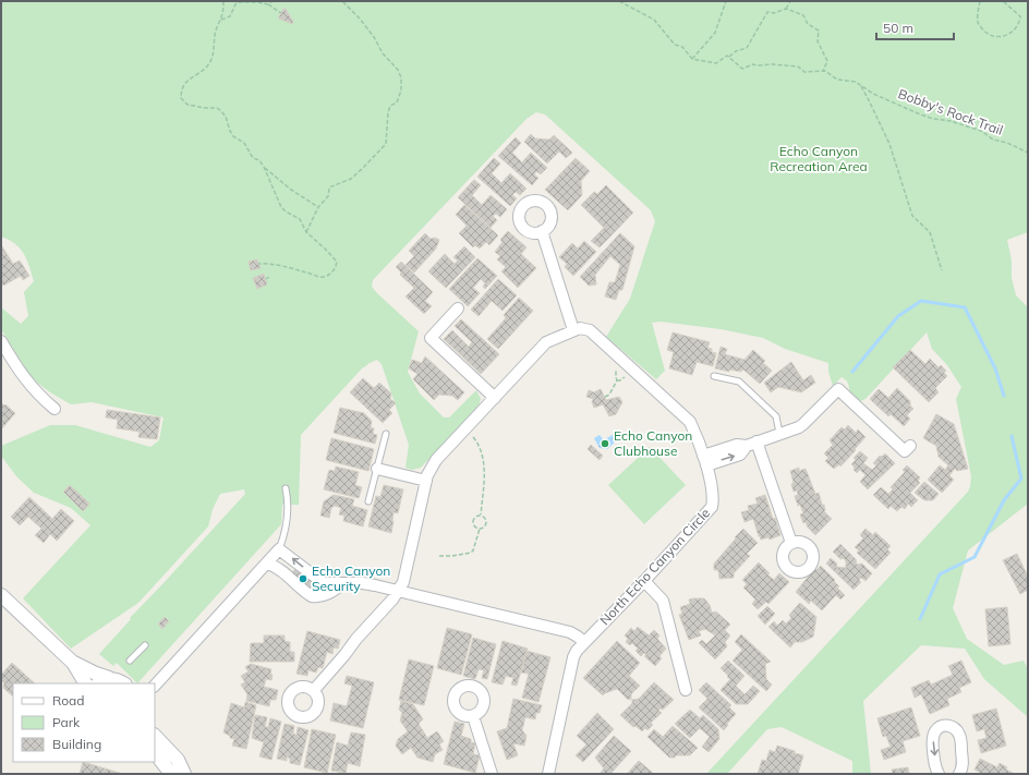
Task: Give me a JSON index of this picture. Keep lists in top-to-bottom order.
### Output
{
  "streets": {
    "street": ["North Echo Canyon Circle"],
    "path": ["Bobby's Rock Trail"]
  },
  "parks": ["Echo Canyon Recreation Area"],
  "places": ["Echo Canyon Clubhouse", "Echo Canyon Security"],
  "legend": ["Road", "Park", "Building"],
  "scale_bar": "50 m"
}
